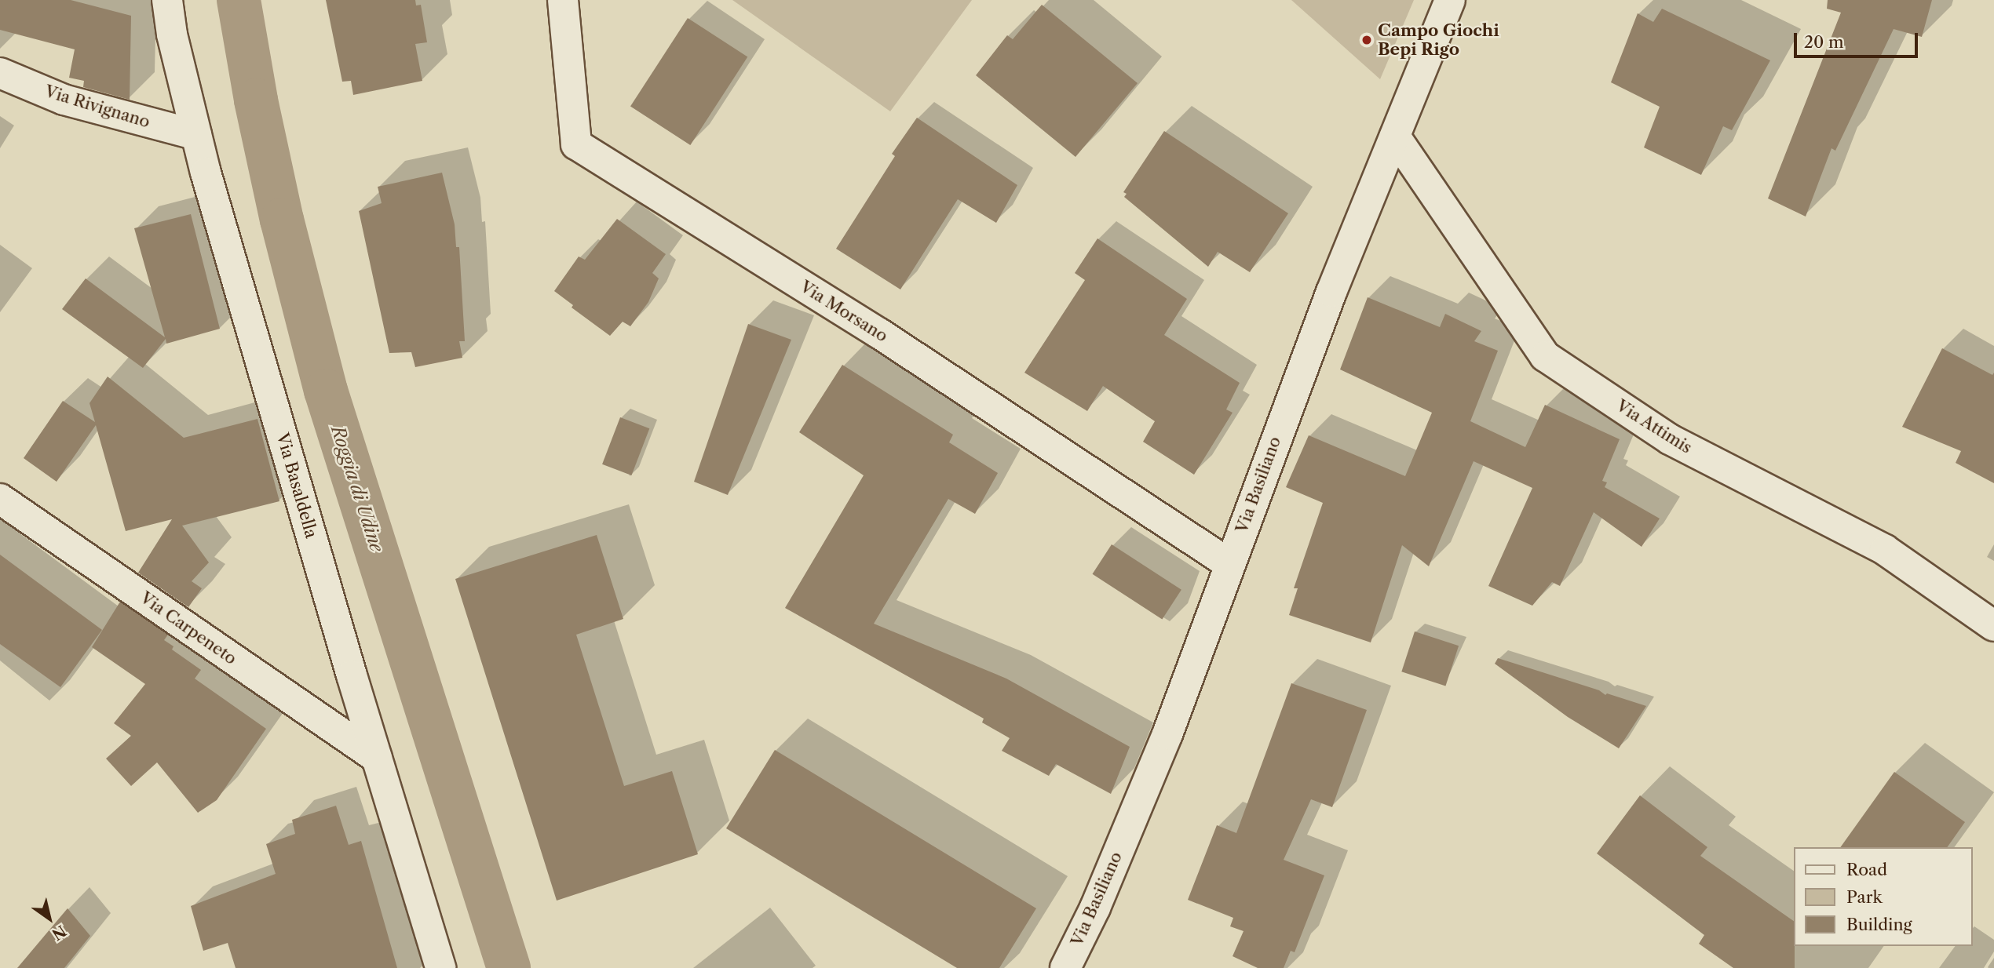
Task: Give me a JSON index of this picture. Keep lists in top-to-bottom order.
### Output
{
  "streets": {
    "street": [
      "Via Rivignano",
      "Via Morsano",
      "Via Attimis",
      "Via Basiliano",
      "Via Basaldella",
      "Via Carpeneto"
    ]
  },
  "crossings": [
    ["Via Rivignano", "Via Basaldella"],
    ["Via Morsano", "Via Basiliano"],
    ["Via Attimis", "Via Basiliano"],
    ["Via Basaldella", "Via Carpeneto"]
  ],
  "water": ["Roggia di Udine"],
  "places": ["Campo Giochi Bepi Rigo"],
  "legend": ["Road", "Park", "Building"],
  "scale_bar": "20 m",
  "north": "bottom right"
}
